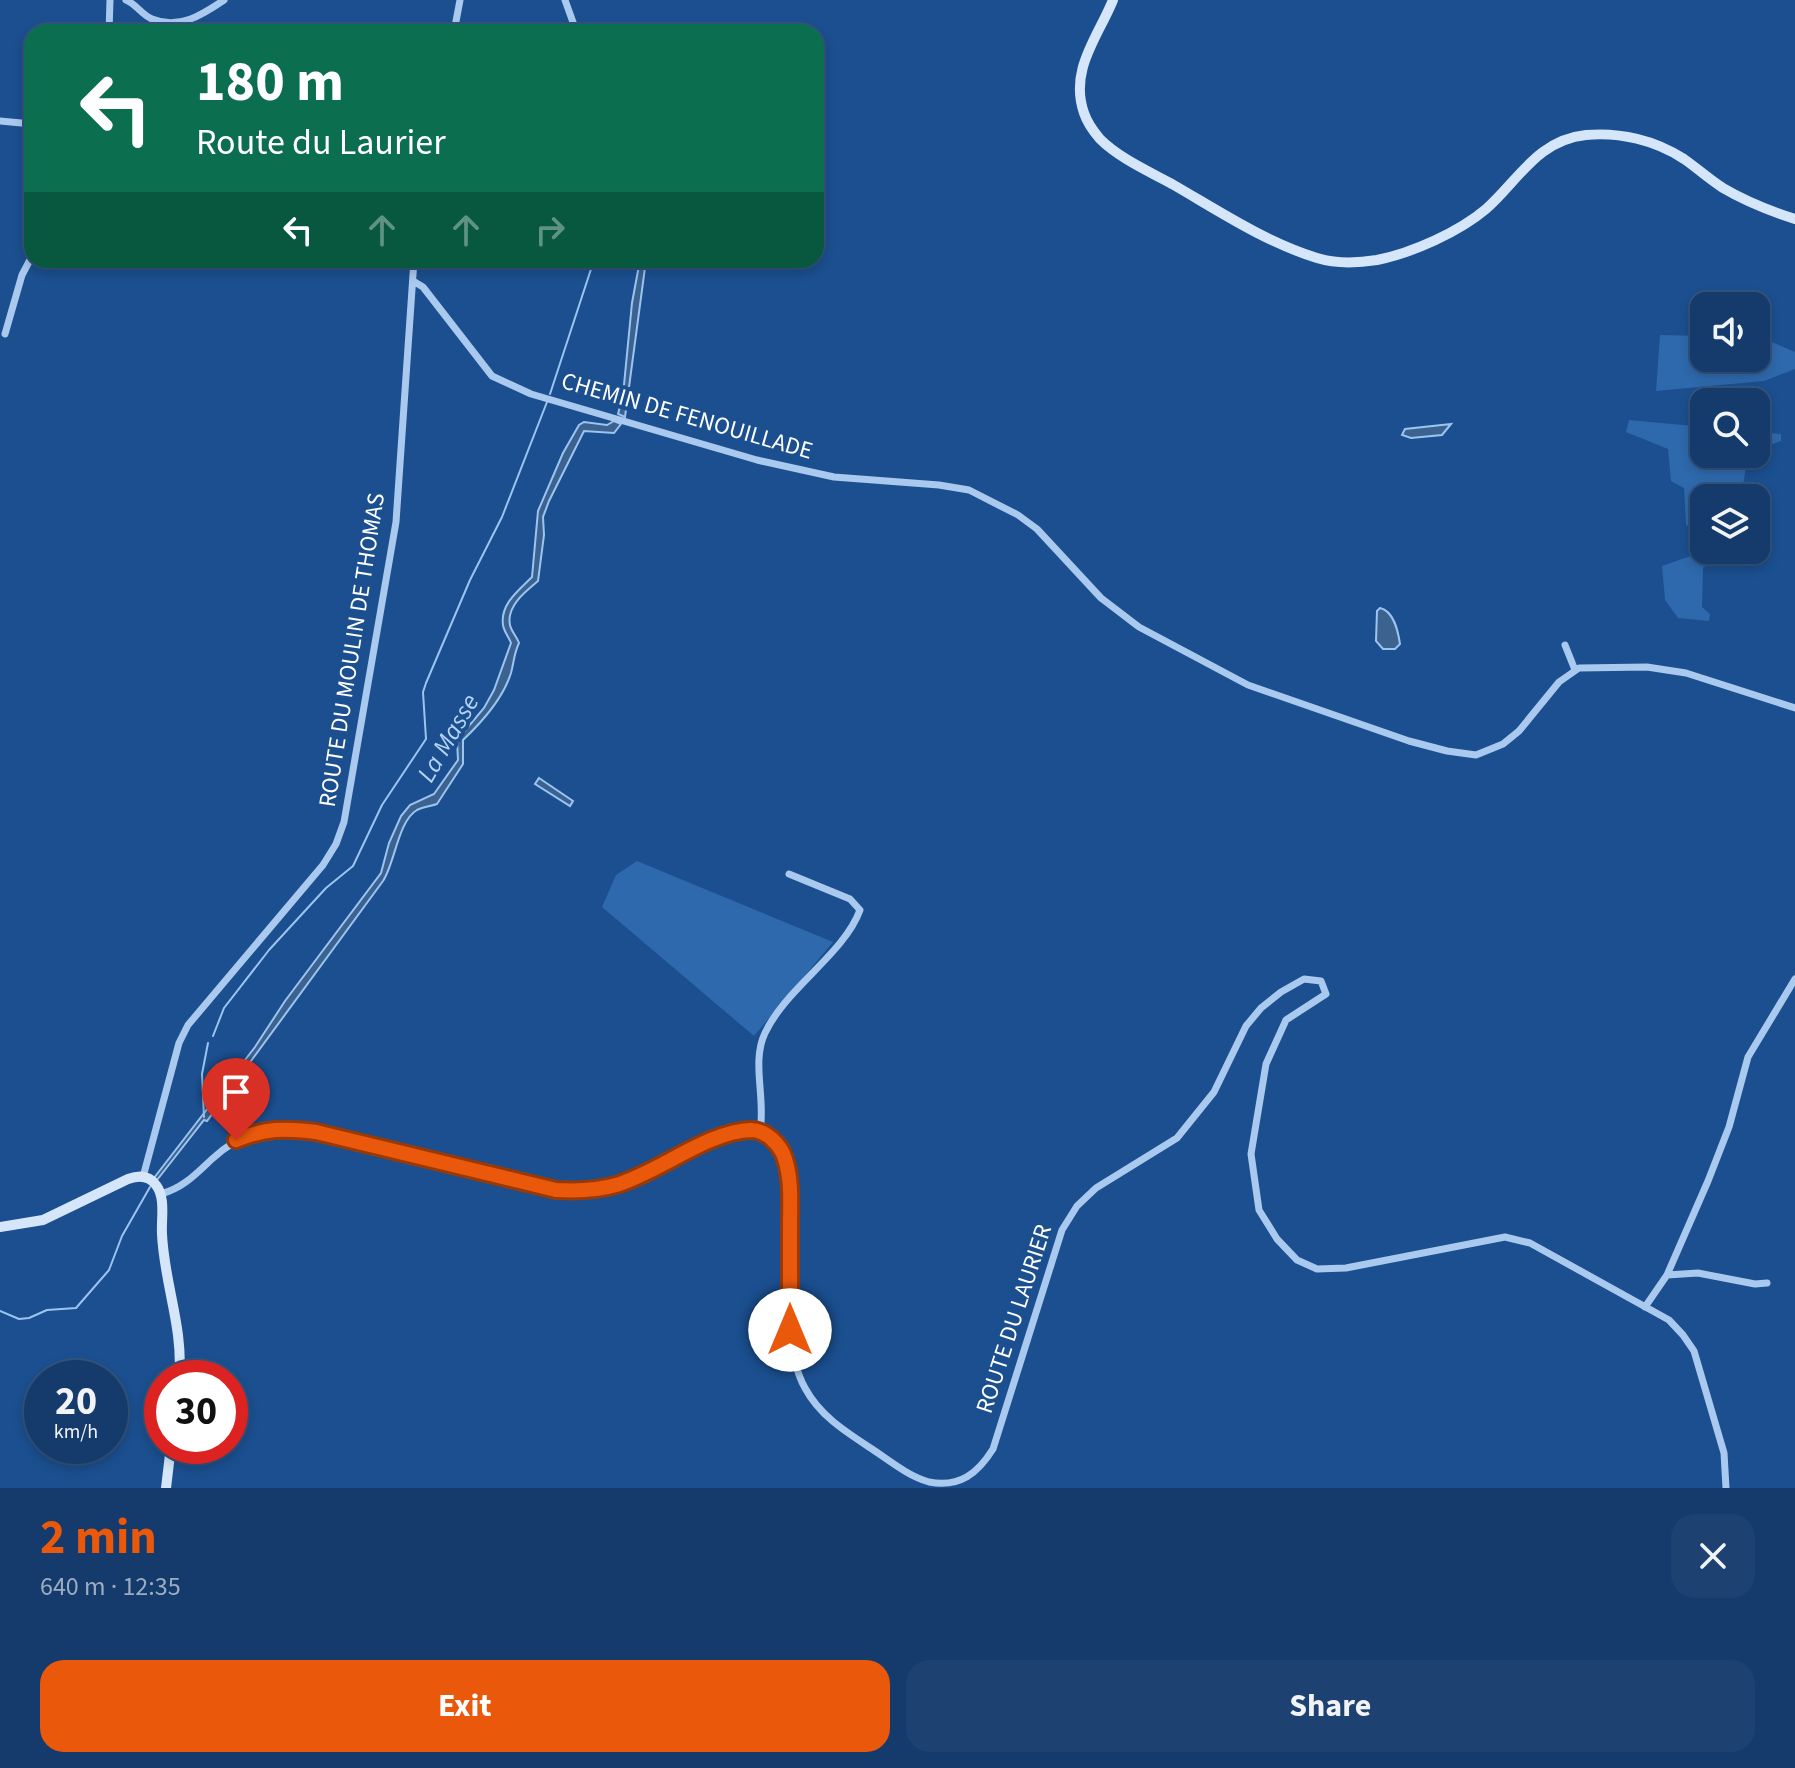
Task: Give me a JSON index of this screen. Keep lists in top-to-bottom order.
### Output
{
  "streets": {
    "street": ["CHEMIN DE FENOUILLADE", "ROUTE DU MOULIN DE THOMAS", "ROUTE DU LAURIER"]
  },
  "crossings": [
    ["CHEMIN DE FENOUILLADE", "ROUTE DU MOULIN DE THOMAS"]
  ],
  "water": ["La Masse"],
  "page": {
    "turn": ["180 m", "Route du Laurier"],
    "speed": "20 km/h",
    "limit": "30",
    "heading": ["2 min", "640 m · 12:35"],
    "buttons": ["Exit", "Share"]
  }
}
